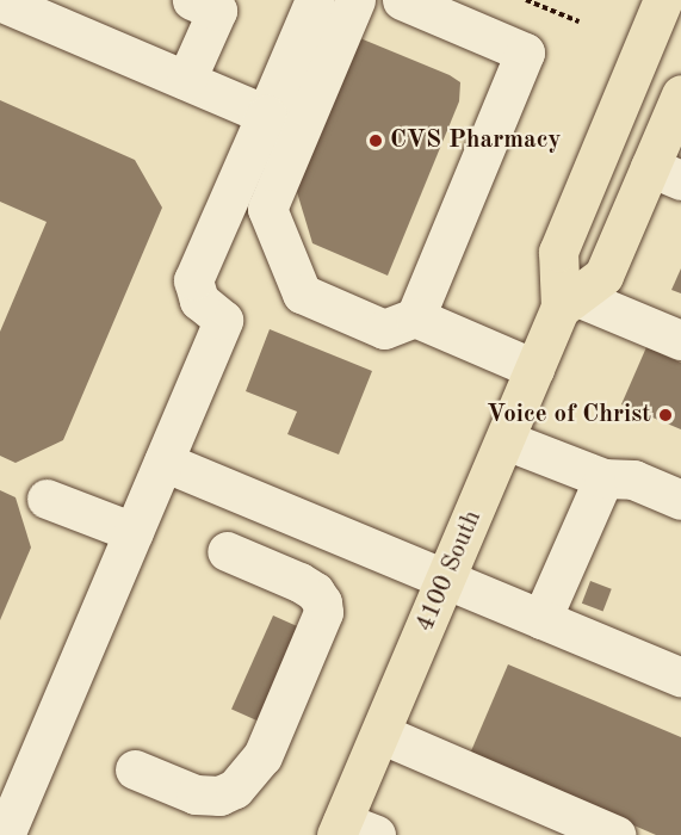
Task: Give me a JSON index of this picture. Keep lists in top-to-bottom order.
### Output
{
  "streets": {
    "main road": ["4100 South"]
  },
  "places": ["CVS Pharmacy", "Voice of Christ"]
}
